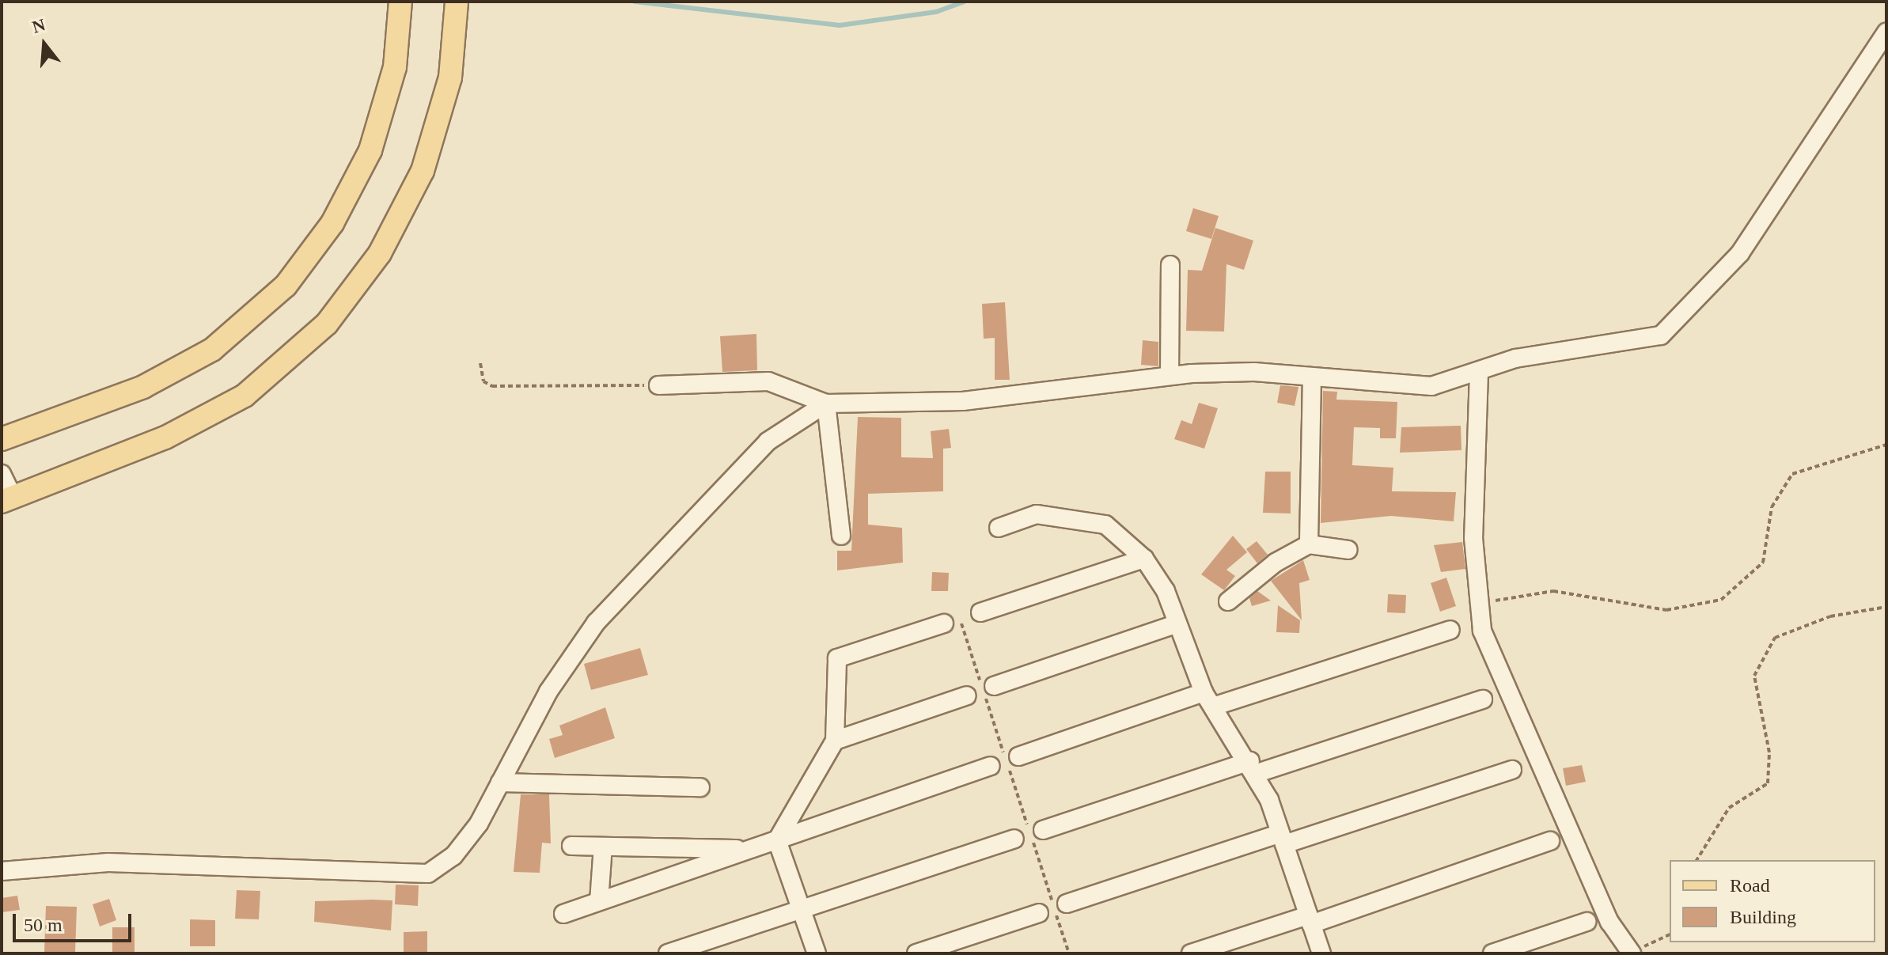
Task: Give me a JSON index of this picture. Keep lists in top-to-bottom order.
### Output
{
  "legend": ["Road", "Building"],
  "scale_bar": "50 m",
  "north": "top"
}
